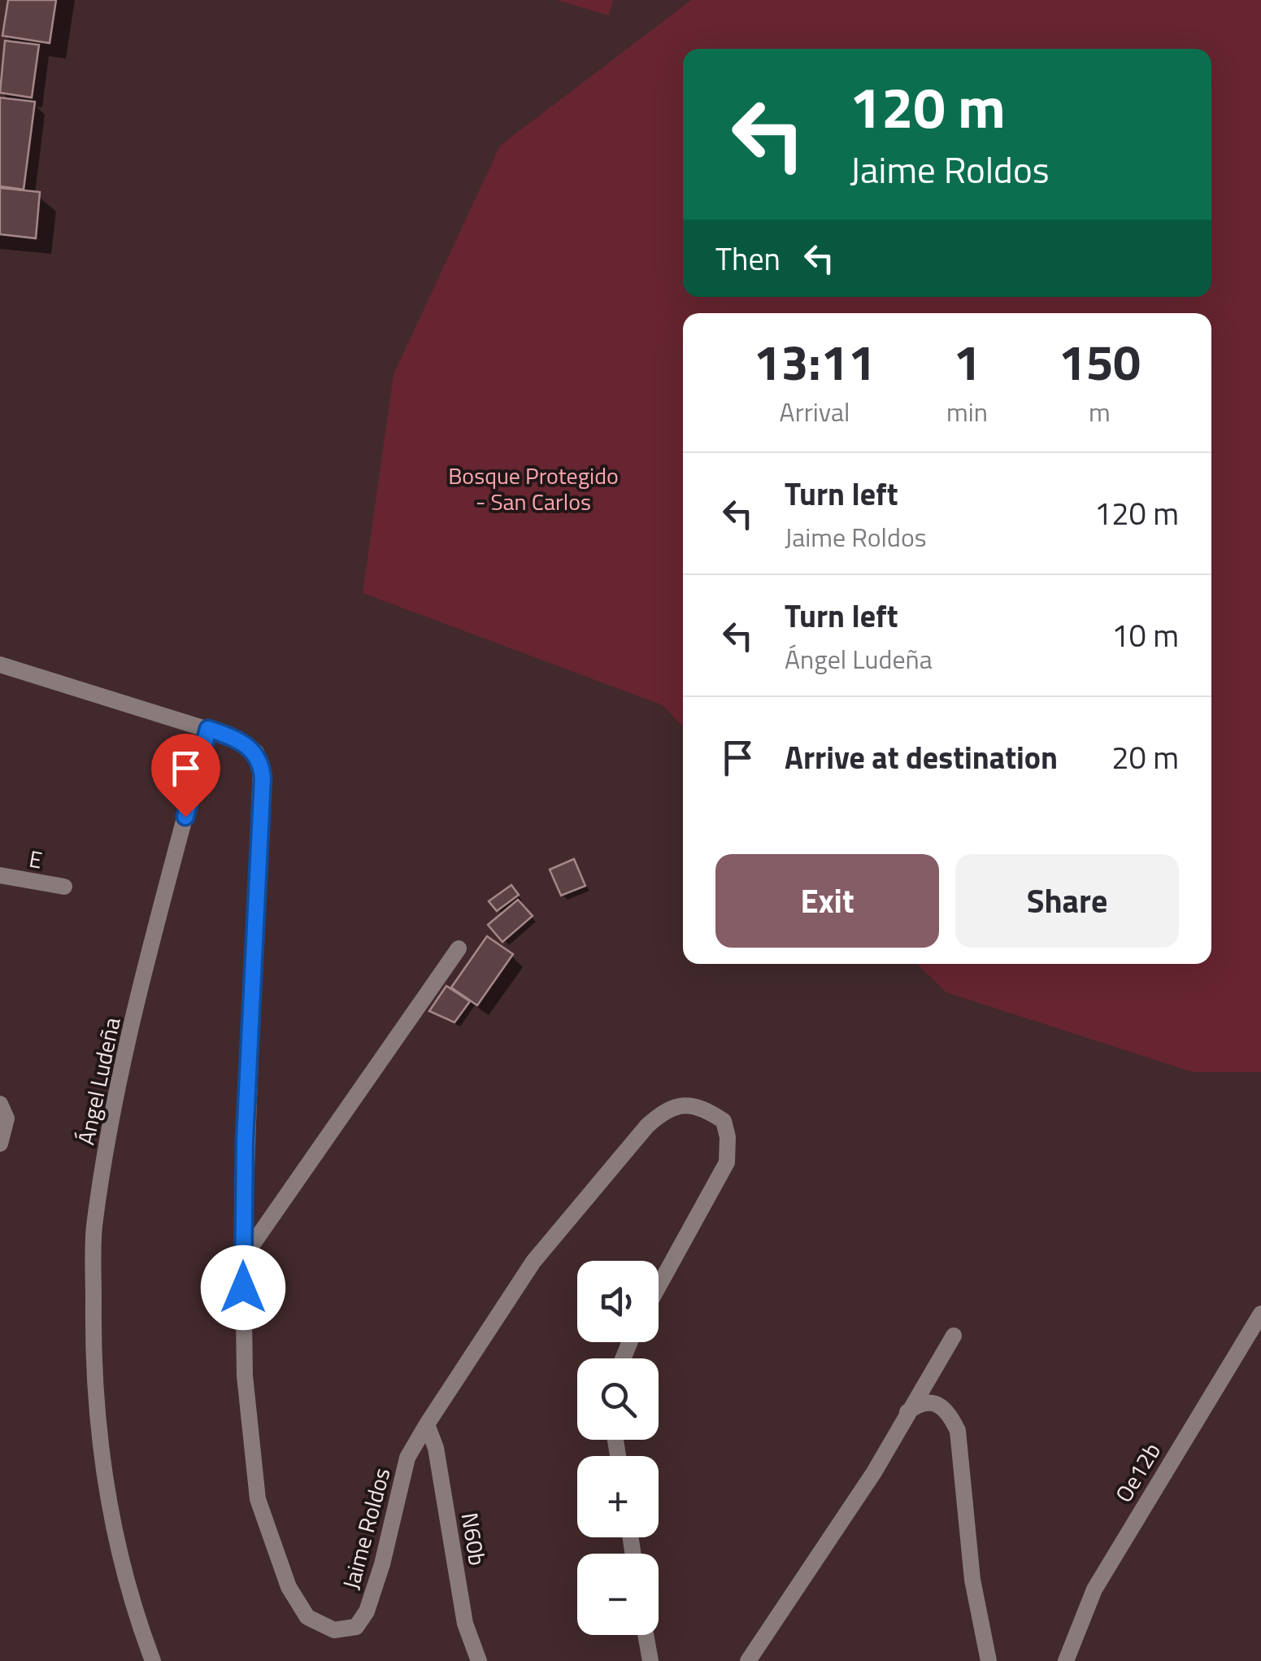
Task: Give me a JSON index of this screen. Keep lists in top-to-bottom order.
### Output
{
  "streets": {
    "street": [
      "E",
      "Ángel Ludeña",
      "Oe12b",
      "Jaime Roldos",
      "N60b"
    ]
  },
  "crossings": [
    ["Ángel Ludeña", "Jaime Roldos"],
    ["Jaime Roldos", "N60b"]
  ],
  "parks": ["Bosque Protegido - San Carlos"],
  "page": {
    "turn": ["120 m", "Jaime Roldos"],
    "then": "Then",
    "eta": [
      "13:11",
      "Arrival",
      "1",
      "min",
      "150",
      "m"
    ],
    "list": [
      {
        "name": "Turn left",
        "note": "Jaime Roldos",
        "value": "120 m"
      },
      {
        "name": "Turn left",
        "note": "Ángel Ludeña",
        "value": "10 m"
      },
      {
        "name": "Arrive at destination",
        "value": "20 m"
      }
    ],
    "buttons": ["Exit", "Share"],
    "map_buttons": ["+", "−"]
  }
}
